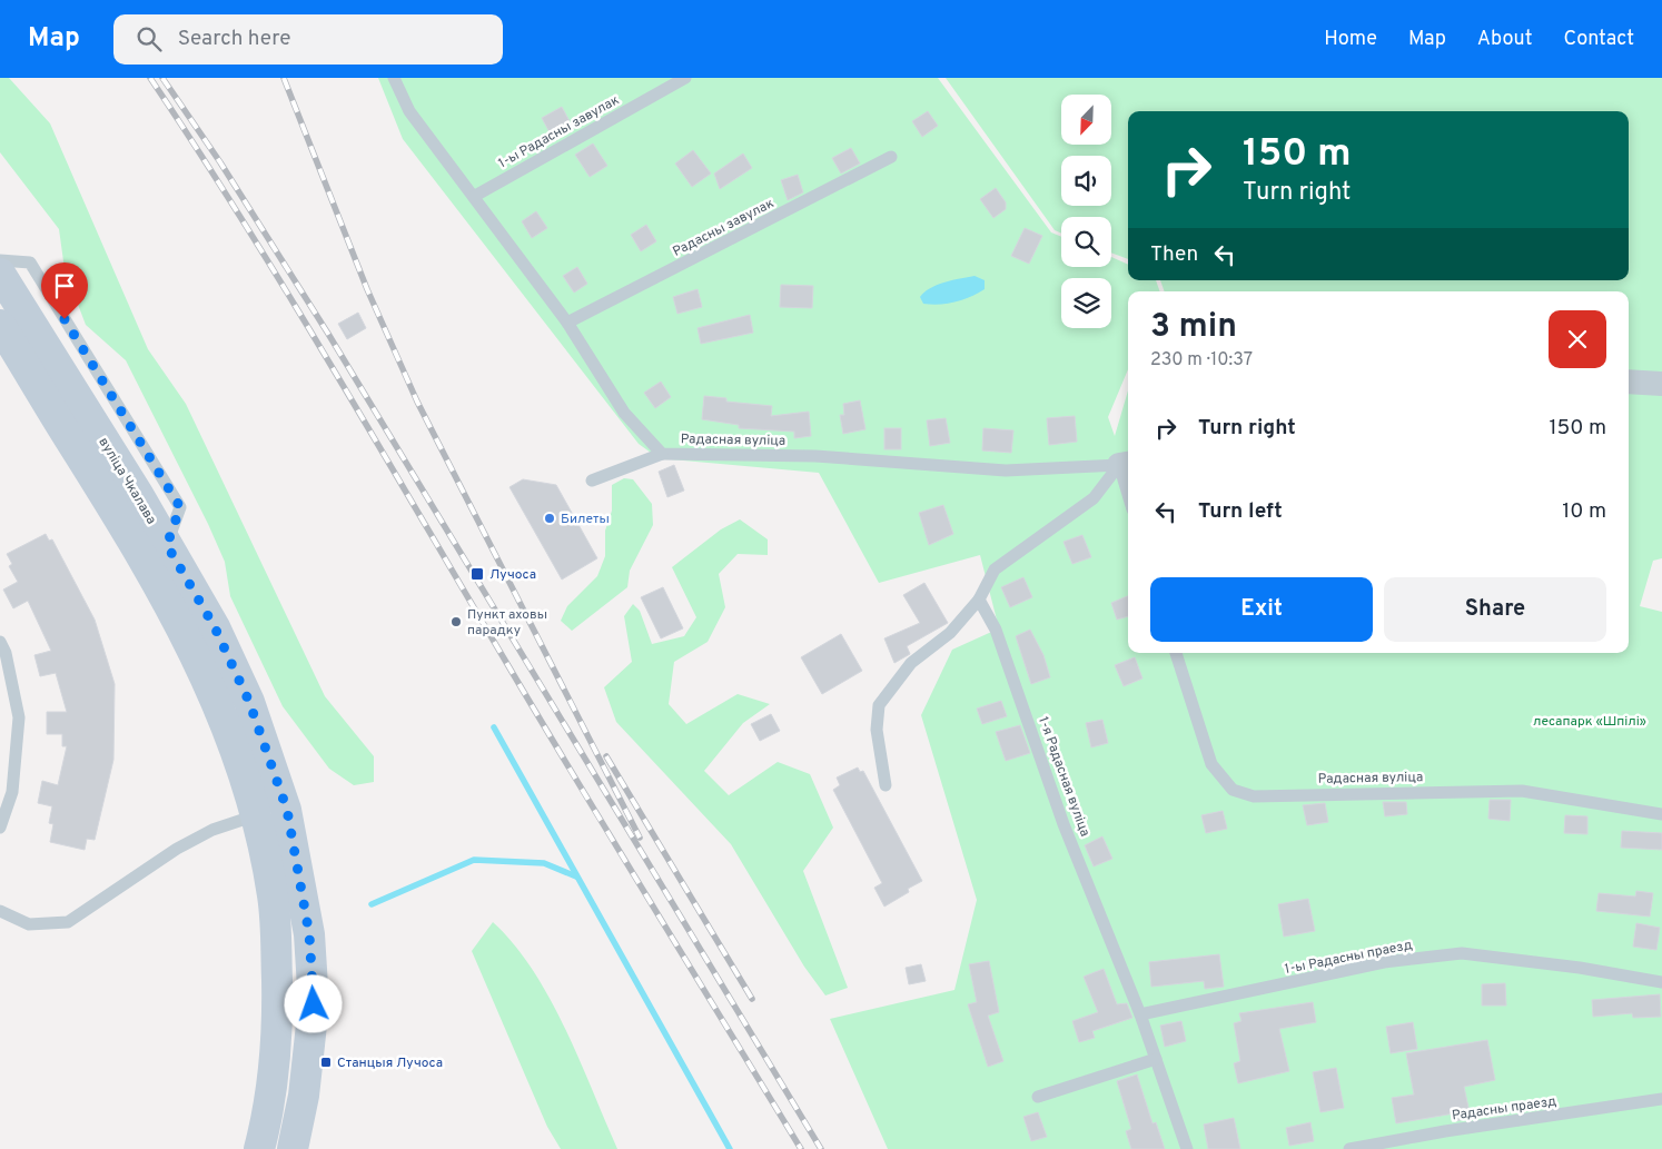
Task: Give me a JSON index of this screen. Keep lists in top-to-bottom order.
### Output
{
  "streets": {
    "main road": ["вуліца Чкалава"],
    "lane": [
      "1-ы Радасны завулак",
      "Радасны завулак",
      "Радасная вуліца",
      "1-я Радасная вуліца",
      "1-ы Радасны праезд",
      "Радасны праезд"
    ]
  },
  "crossings": [
    ["1-ы Радасны завулак", "Радасная вуліца"],
    ["Радасны завулак", "Радасная вуліца"],
    ["1-я Радасная вуліца", "1-ы Радасны праезд"]
  ],
  "parks": ["лесапарк «Шпілі»"],
  "places": {
    "other": ["Билеты", "Пункт аховы парадку"],
    "transit": ["Лучоса", "Станцыя Лучоса"]
  },
  "north": "bottom left",
  "page": {
    "header": "Map",
    "search": "Search here",
    "nav": [
      "Home",
      "Map",
      "About",
      "Contact"
    ],
    "turn": ["150 m", "Turn right"],
    "then": "Then",
    "heading": ["3 min", "230 m · 10:37"],
    "list": [
      {
        "name": "Turn right",
        "value": "150 m"
      },
      {
        "name": "Turn left",
        "value": "10 m"
      }
    ],
    "buttons": ["Exit", "Share"]
  }
}
